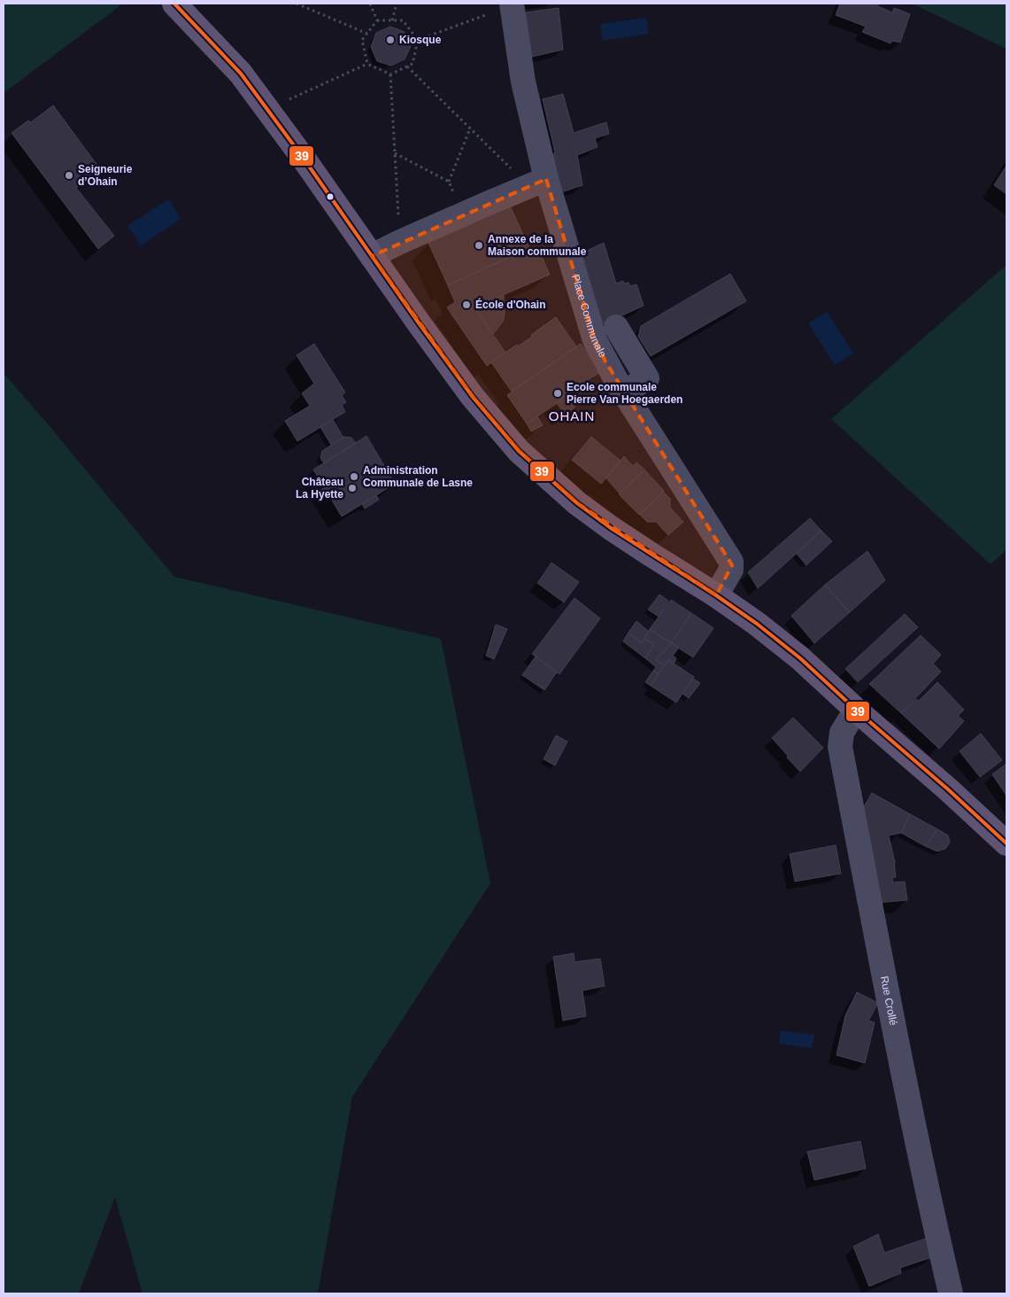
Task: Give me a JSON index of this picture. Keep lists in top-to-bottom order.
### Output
{
  "streets": {
    "street": ["Place Communale", "Rue Crollé"]
  },
  "districts": ["OHAIN"],
  "places": [
    "Kiosque",
    "Seigneurie d’Ohain",
    "Annexe de la Maison communale",
    "École d'Ohain",
    "Ecole communale Pierre Van Hoegaerden",
    "Administration Communale de Lasne",
    "Château La Hyette"
  ],
  "lines": ["transit line 39"]
}
